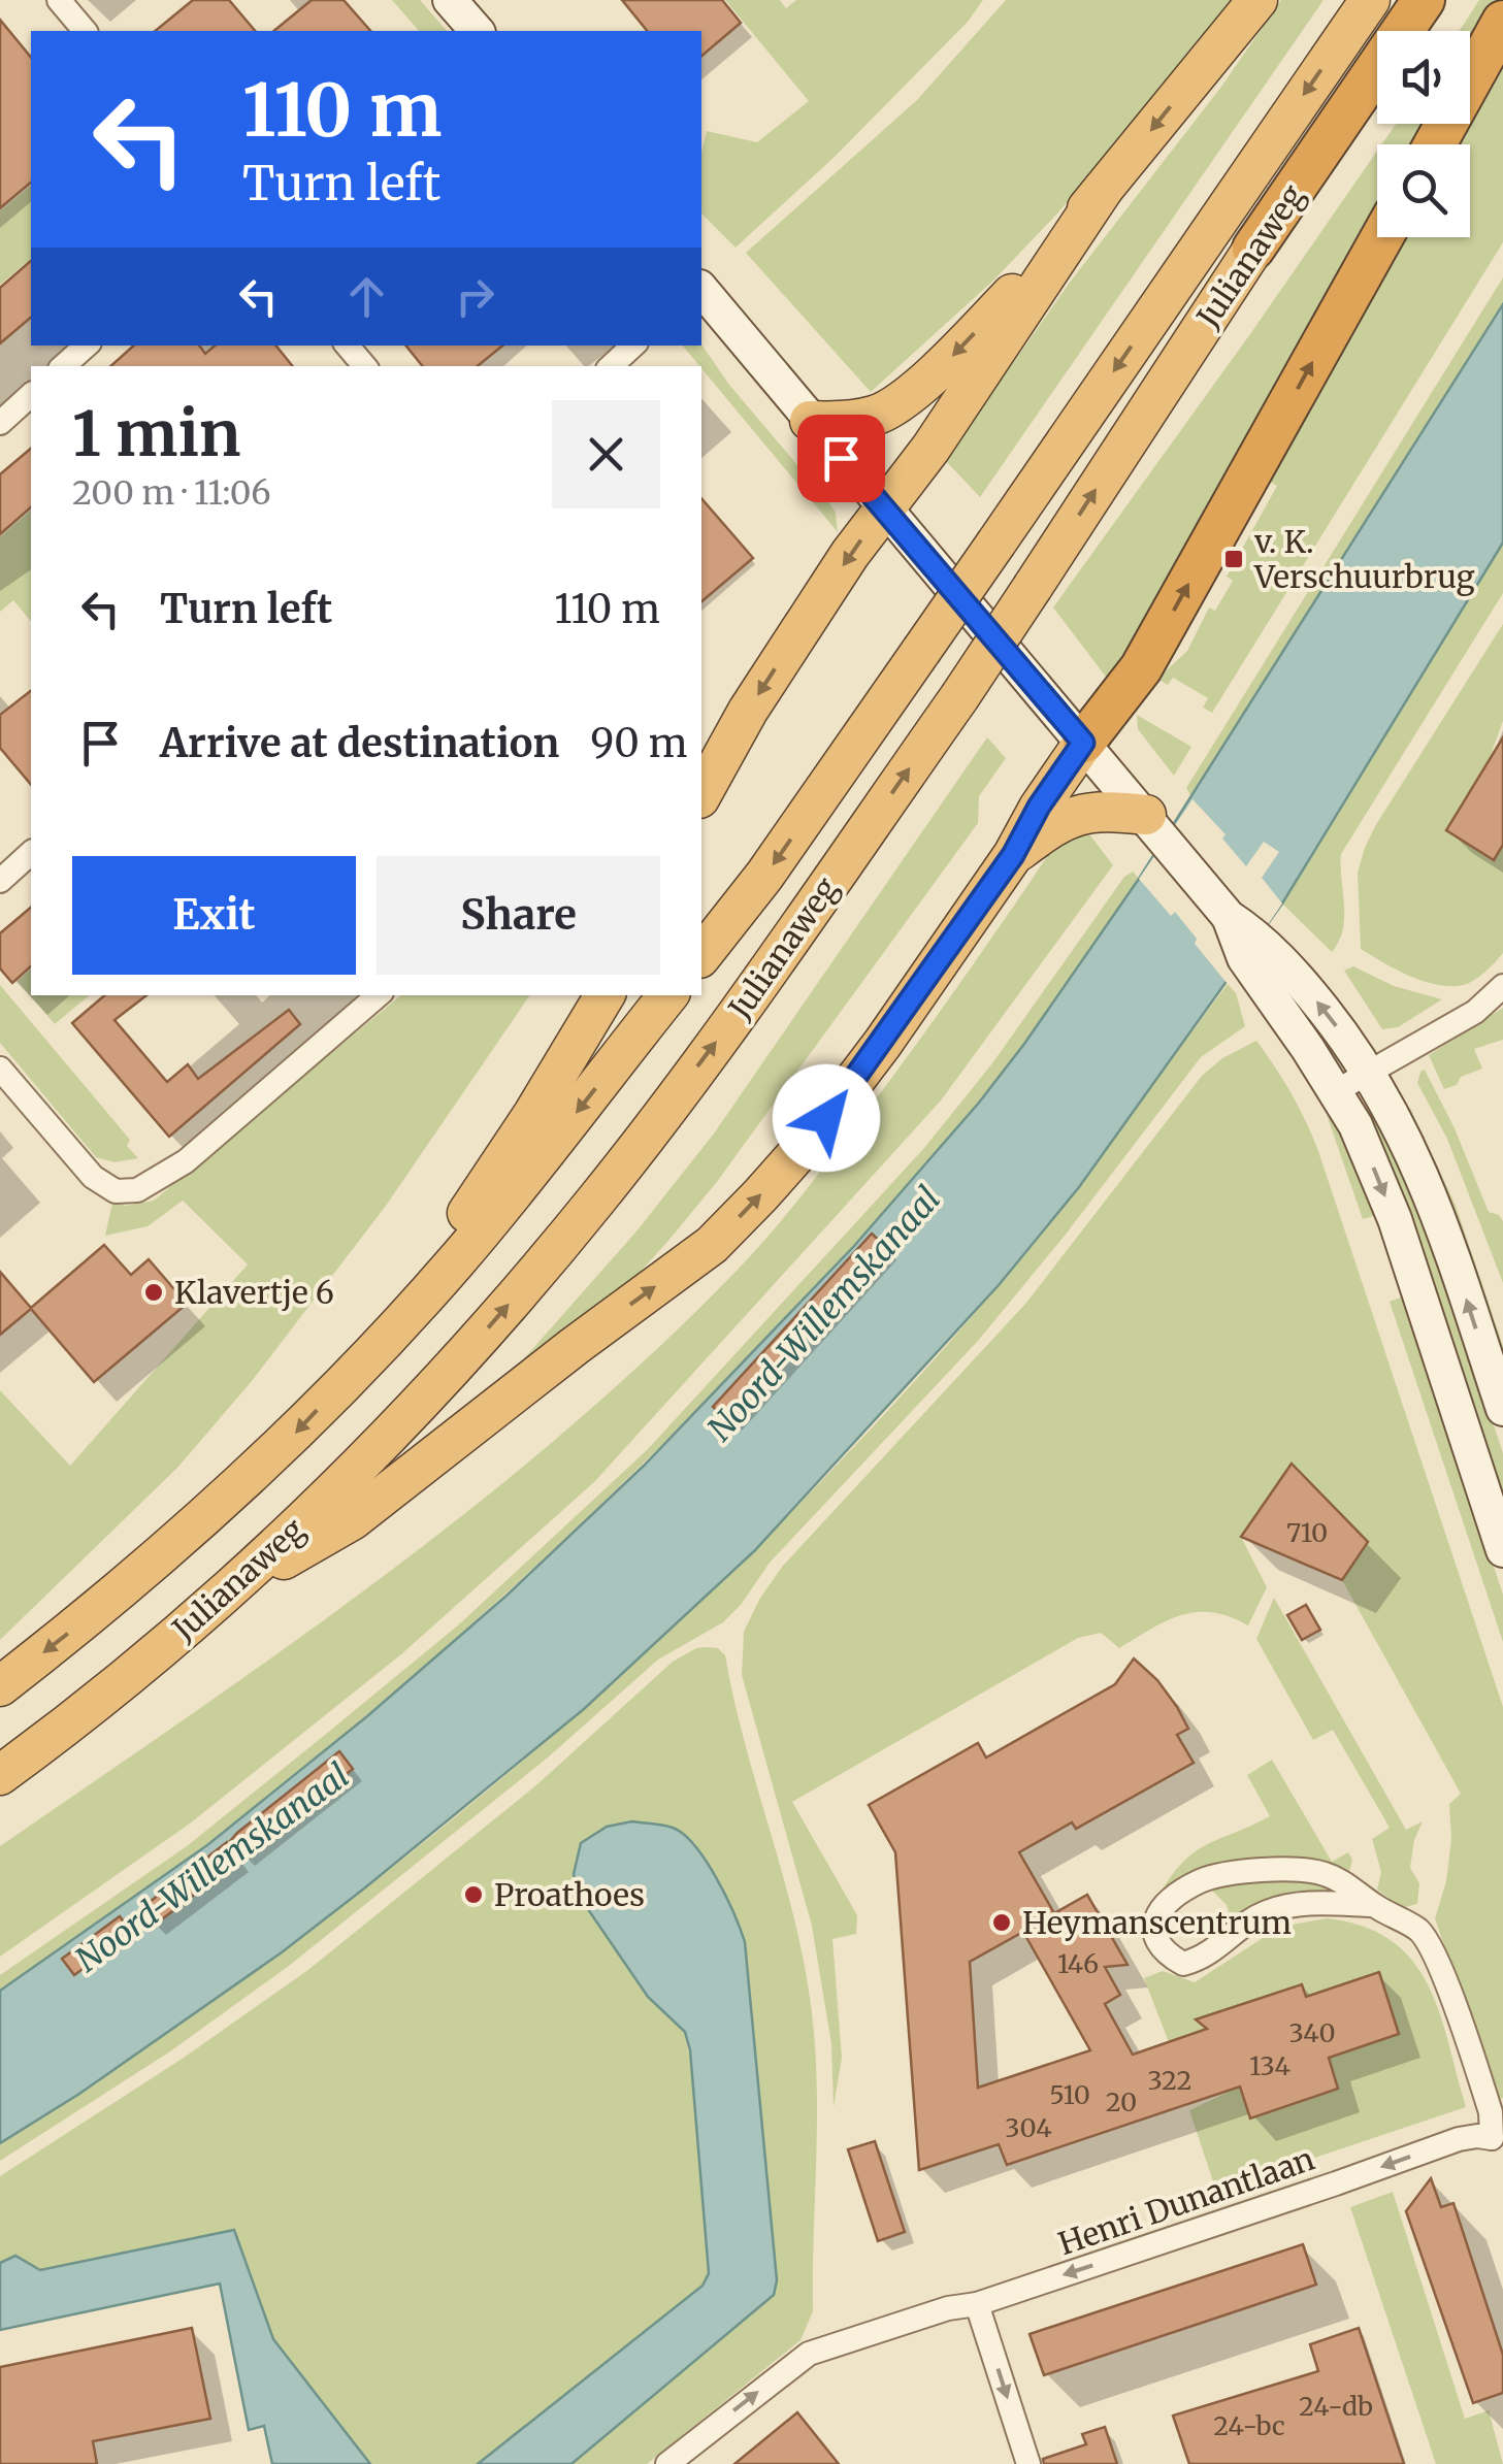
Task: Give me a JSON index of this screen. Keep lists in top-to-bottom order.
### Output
{
  "streets": {
    "highway": ["Julianaweg"],
    "street": ["Henri Dunantlaan"]
  },
  "water": ["Noord-Willemskanaal"],
  "places": {
    "transit": ["v. K. Verschuurbrug"],
    "other": ["Klavertje 6", "Proathoes", "Heymanscentrum"]
  },
  "house_numbers": [
    "710",
    "146",
    "340",
    "134",
    "322",
    "510",
    "20",
    "304",
    "24-db",
    "24-bc"
  ],
  "page": {
    "turn": ["110 m", "Turn left"],
    "heading": ["1 min", "200 m · 11:06"],
    "list": [
      {
        "name": "Turn left",
        "value": "110 m"
      },
      {
        "name": "Arrive at destination",
        "value": "90 m"
      }
    ],
    "buttons": ["Exit", "Share"]
  }
}
